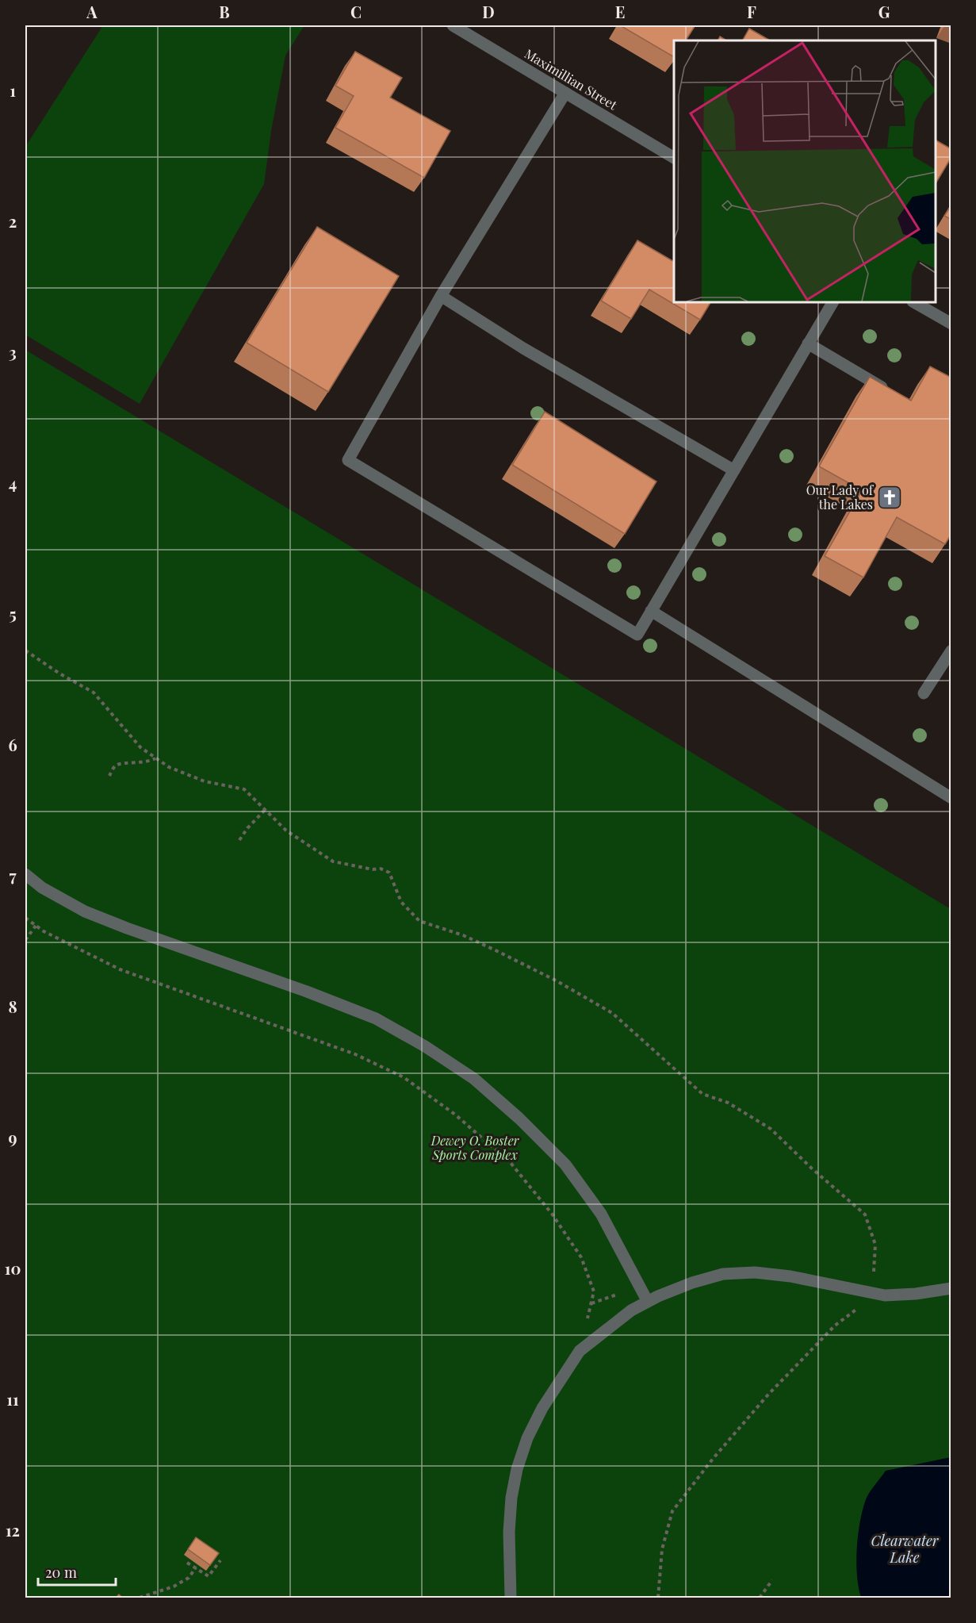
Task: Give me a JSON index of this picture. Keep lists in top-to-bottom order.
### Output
{
  "streets": {
    "street": ["Maximillian Street"]
  },
  "water": ["Clearwater Lake"],
  "parks": ["Dewey O. Boster Sports Complex"],
  "places": {
    "church": ["Our Lady of the Lakes"]
  },
  "scale_bar": "20 m",
  "grid": {
    "columns": [
      "A",
      "B",
      "C",
      "D",
      "E",
      "F",
      "G"
    ],
    "rows": [
      "1",
      "2",
      "3",
      "4",
      "5",
      "6",
      "7",
      "8",
      "9",
      "10",
      "11",
      "12"
    ]
  }
}
